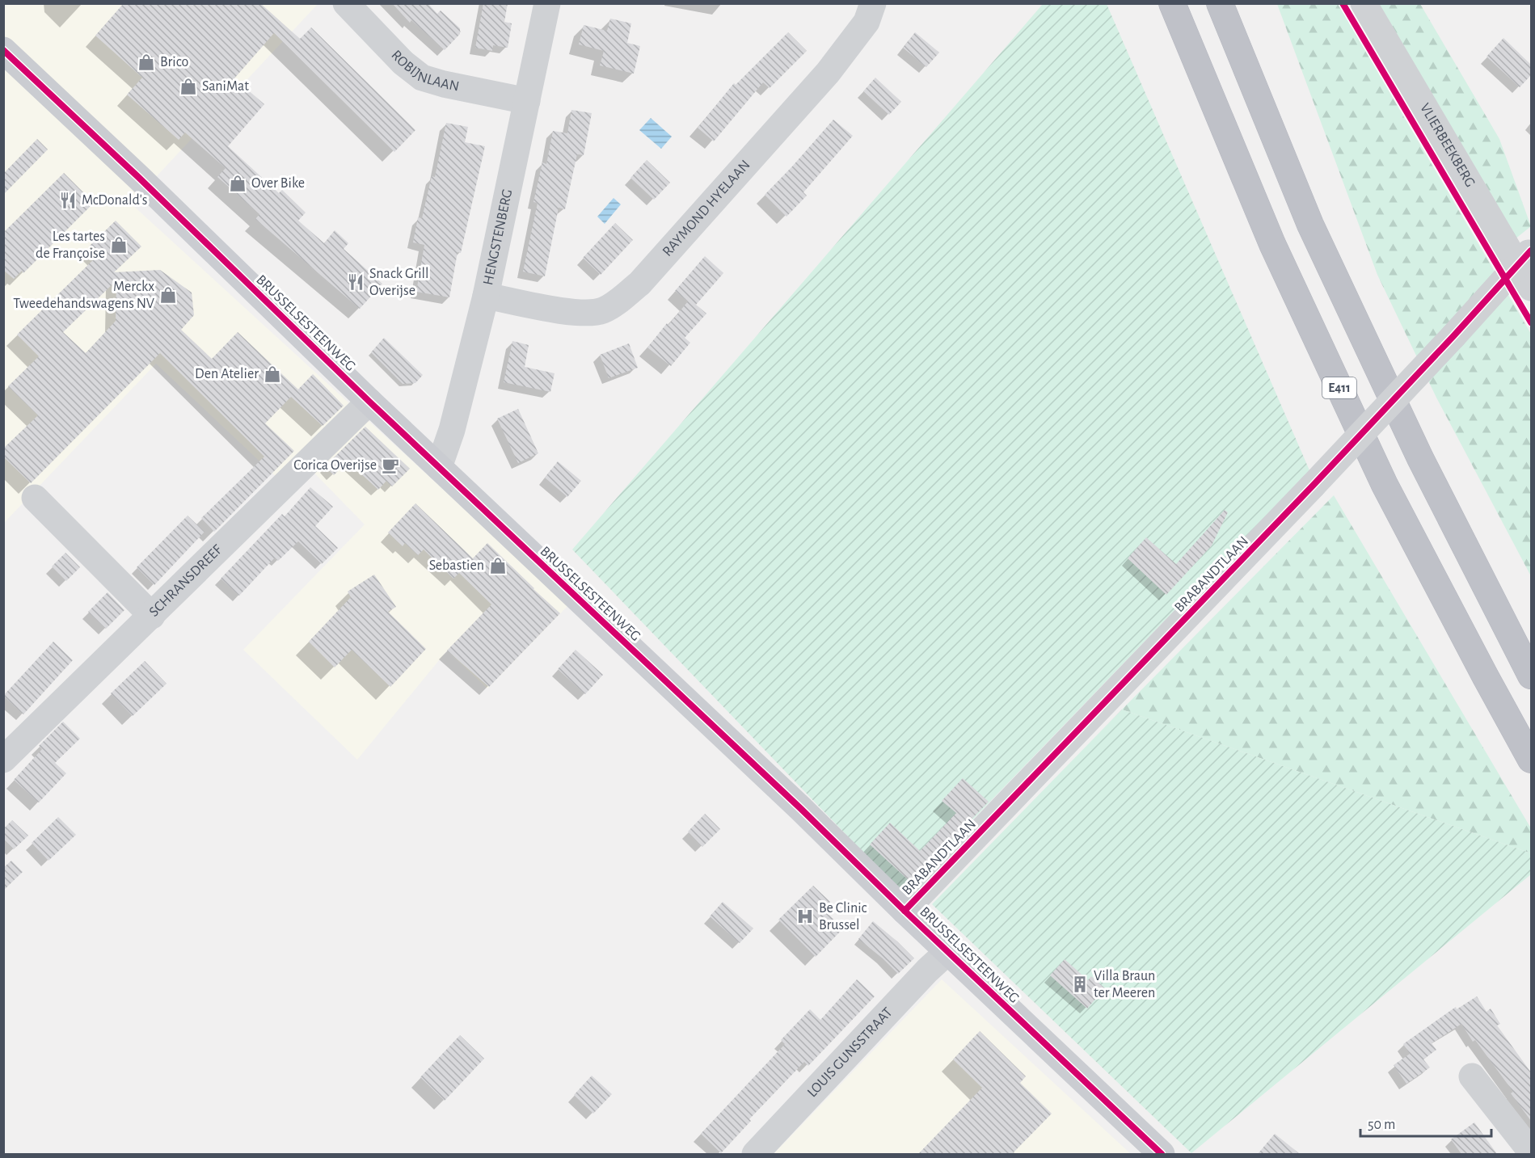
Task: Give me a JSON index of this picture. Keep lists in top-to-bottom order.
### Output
{
  "streets": {
    "highway": ["E411"],
    "main road": ["BRUSSELSESTEENWEG"],
    "street": [
      "ROBIJNLAAN",
      "VLIERBEEKBERG",
      "RAYMOND HYELAAN",
      "HENGSTENBERG",
      "BRABANDTLAAN",
      "SCHRANSDREEF",
      "LOUIS GUNSSTRAAT"
    ]
  },
  "crossings": [
    ["ROBIJNLAAN", "HENGSTENBERG"],
    ["VLIERBEEKBERG", "BRABANDTLAAN"],
    ["RAYMOND HYELAAN", "HENGSTENBERG"],
    ["HENGSTENBERG", "BRUSSELSESTEENWEG"],
    ["BRUSSELSESTEENWEG", "BRABANDTLAAN"],
    ["BRUSSELSESTEENWEG", "SCHRANSDREEF"],
    ["BRUSSELSESTEENWEG", "LOUIS GUNSSTRAAT"]
  ],
  "places": {
    "shop": [
      "Brico",
      "SaniMat",
      "Over Bike",
      "Les tartes de Françoise",
      "Merckx Tweedehandswagens NV",
      "Den Atelier",
      "Sebastien"
    ],
    "restaurant": ["McDonald's", "Snack Grill Overijse"],
    "cafe": ["Corica Overijse"],
    "hospital": ["Be Clinic Brussel"],
    "building": ["Villa Braun ter Meeren"]
  },
  "scale_bar": "50 m"
}
